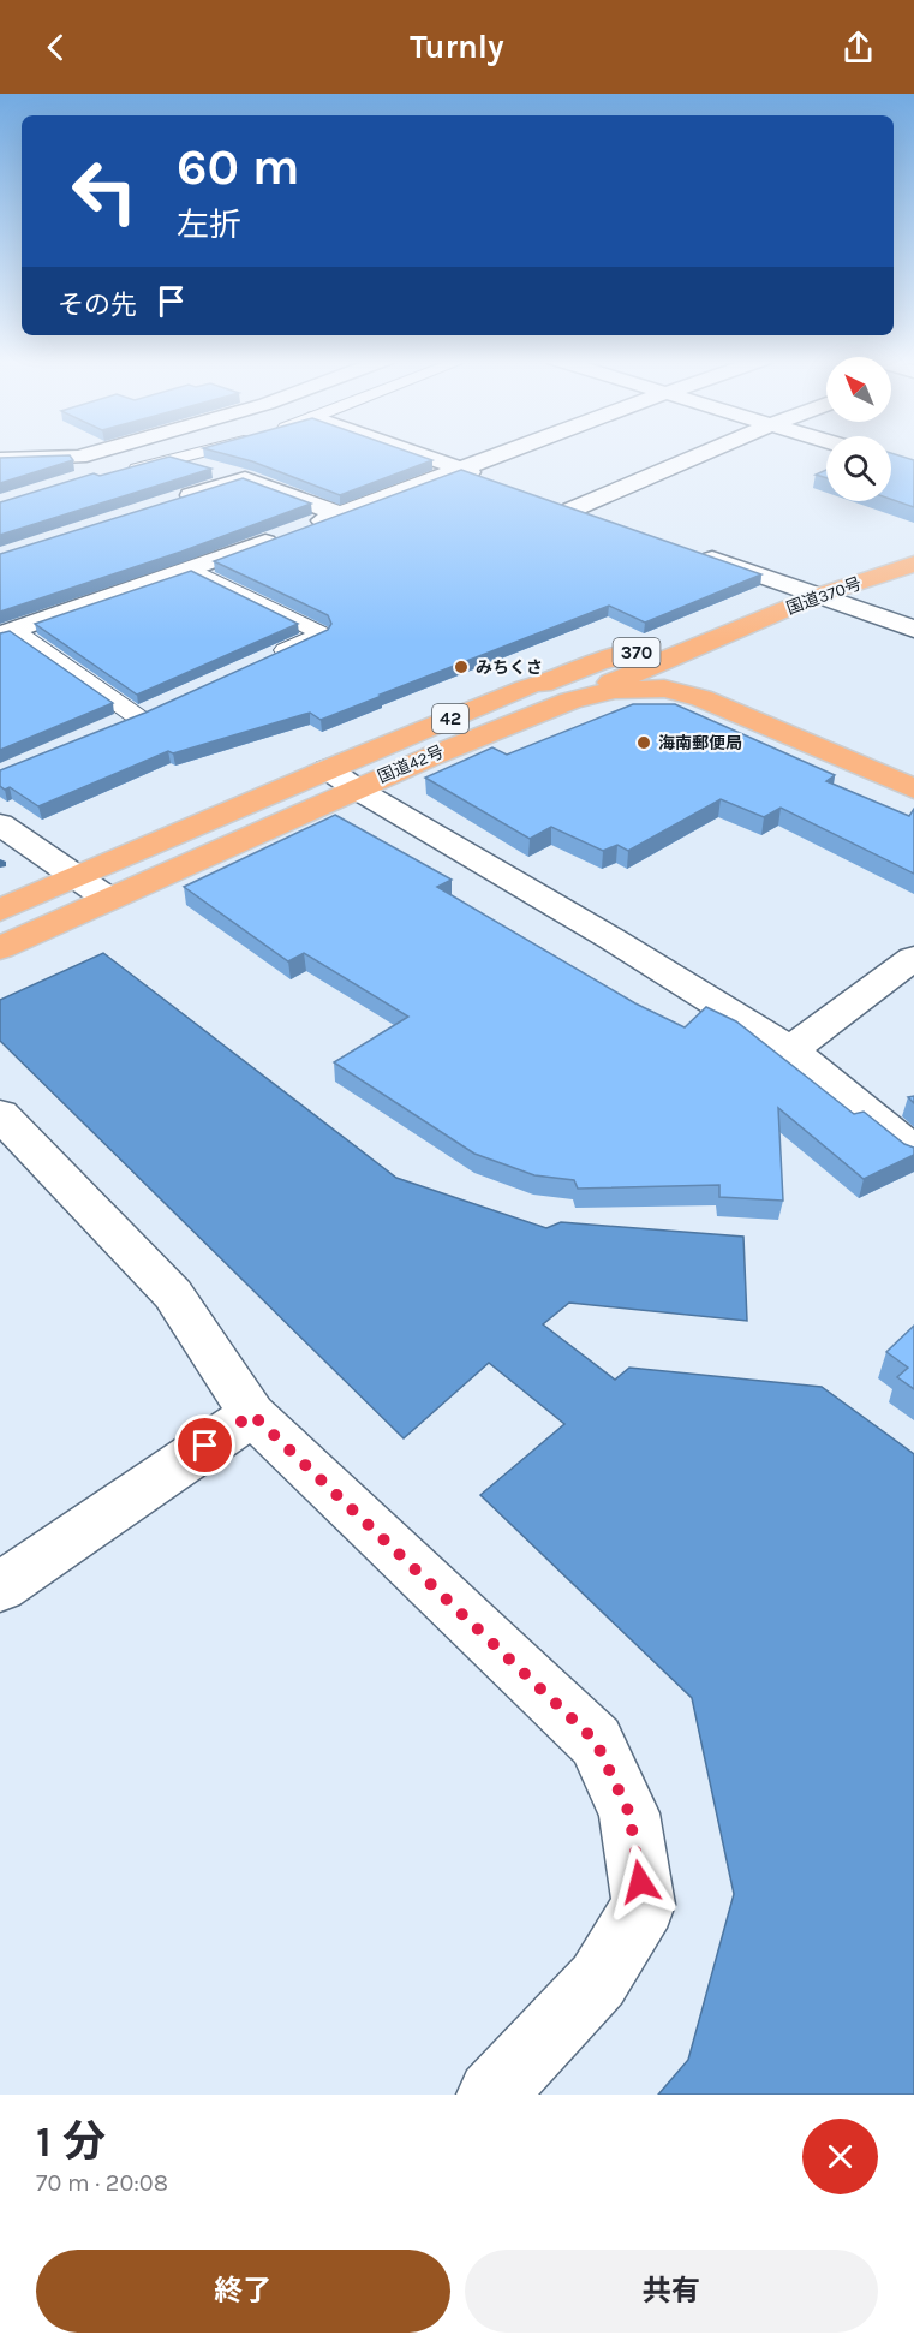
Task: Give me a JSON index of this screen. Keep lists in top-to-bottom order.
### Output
{
  "streets": {
    "highway": [
      "国道370号",
      "370",
      "42",
      "国道42号"
    ]
  },
  "crossings": [
    ["国道370号", "国道42号"]
  ],
  "places": ["みちくさ", "海南郵便局"],
  "north": "top left",
  "page": {
    "header": "Turnly",
    "turn": ["60 m", "左折"],
    "then": "その先",
    "heading": ["1 分", "70 m · 20:08"],
    "buttons": ["終了", "共有"]
  }
}
